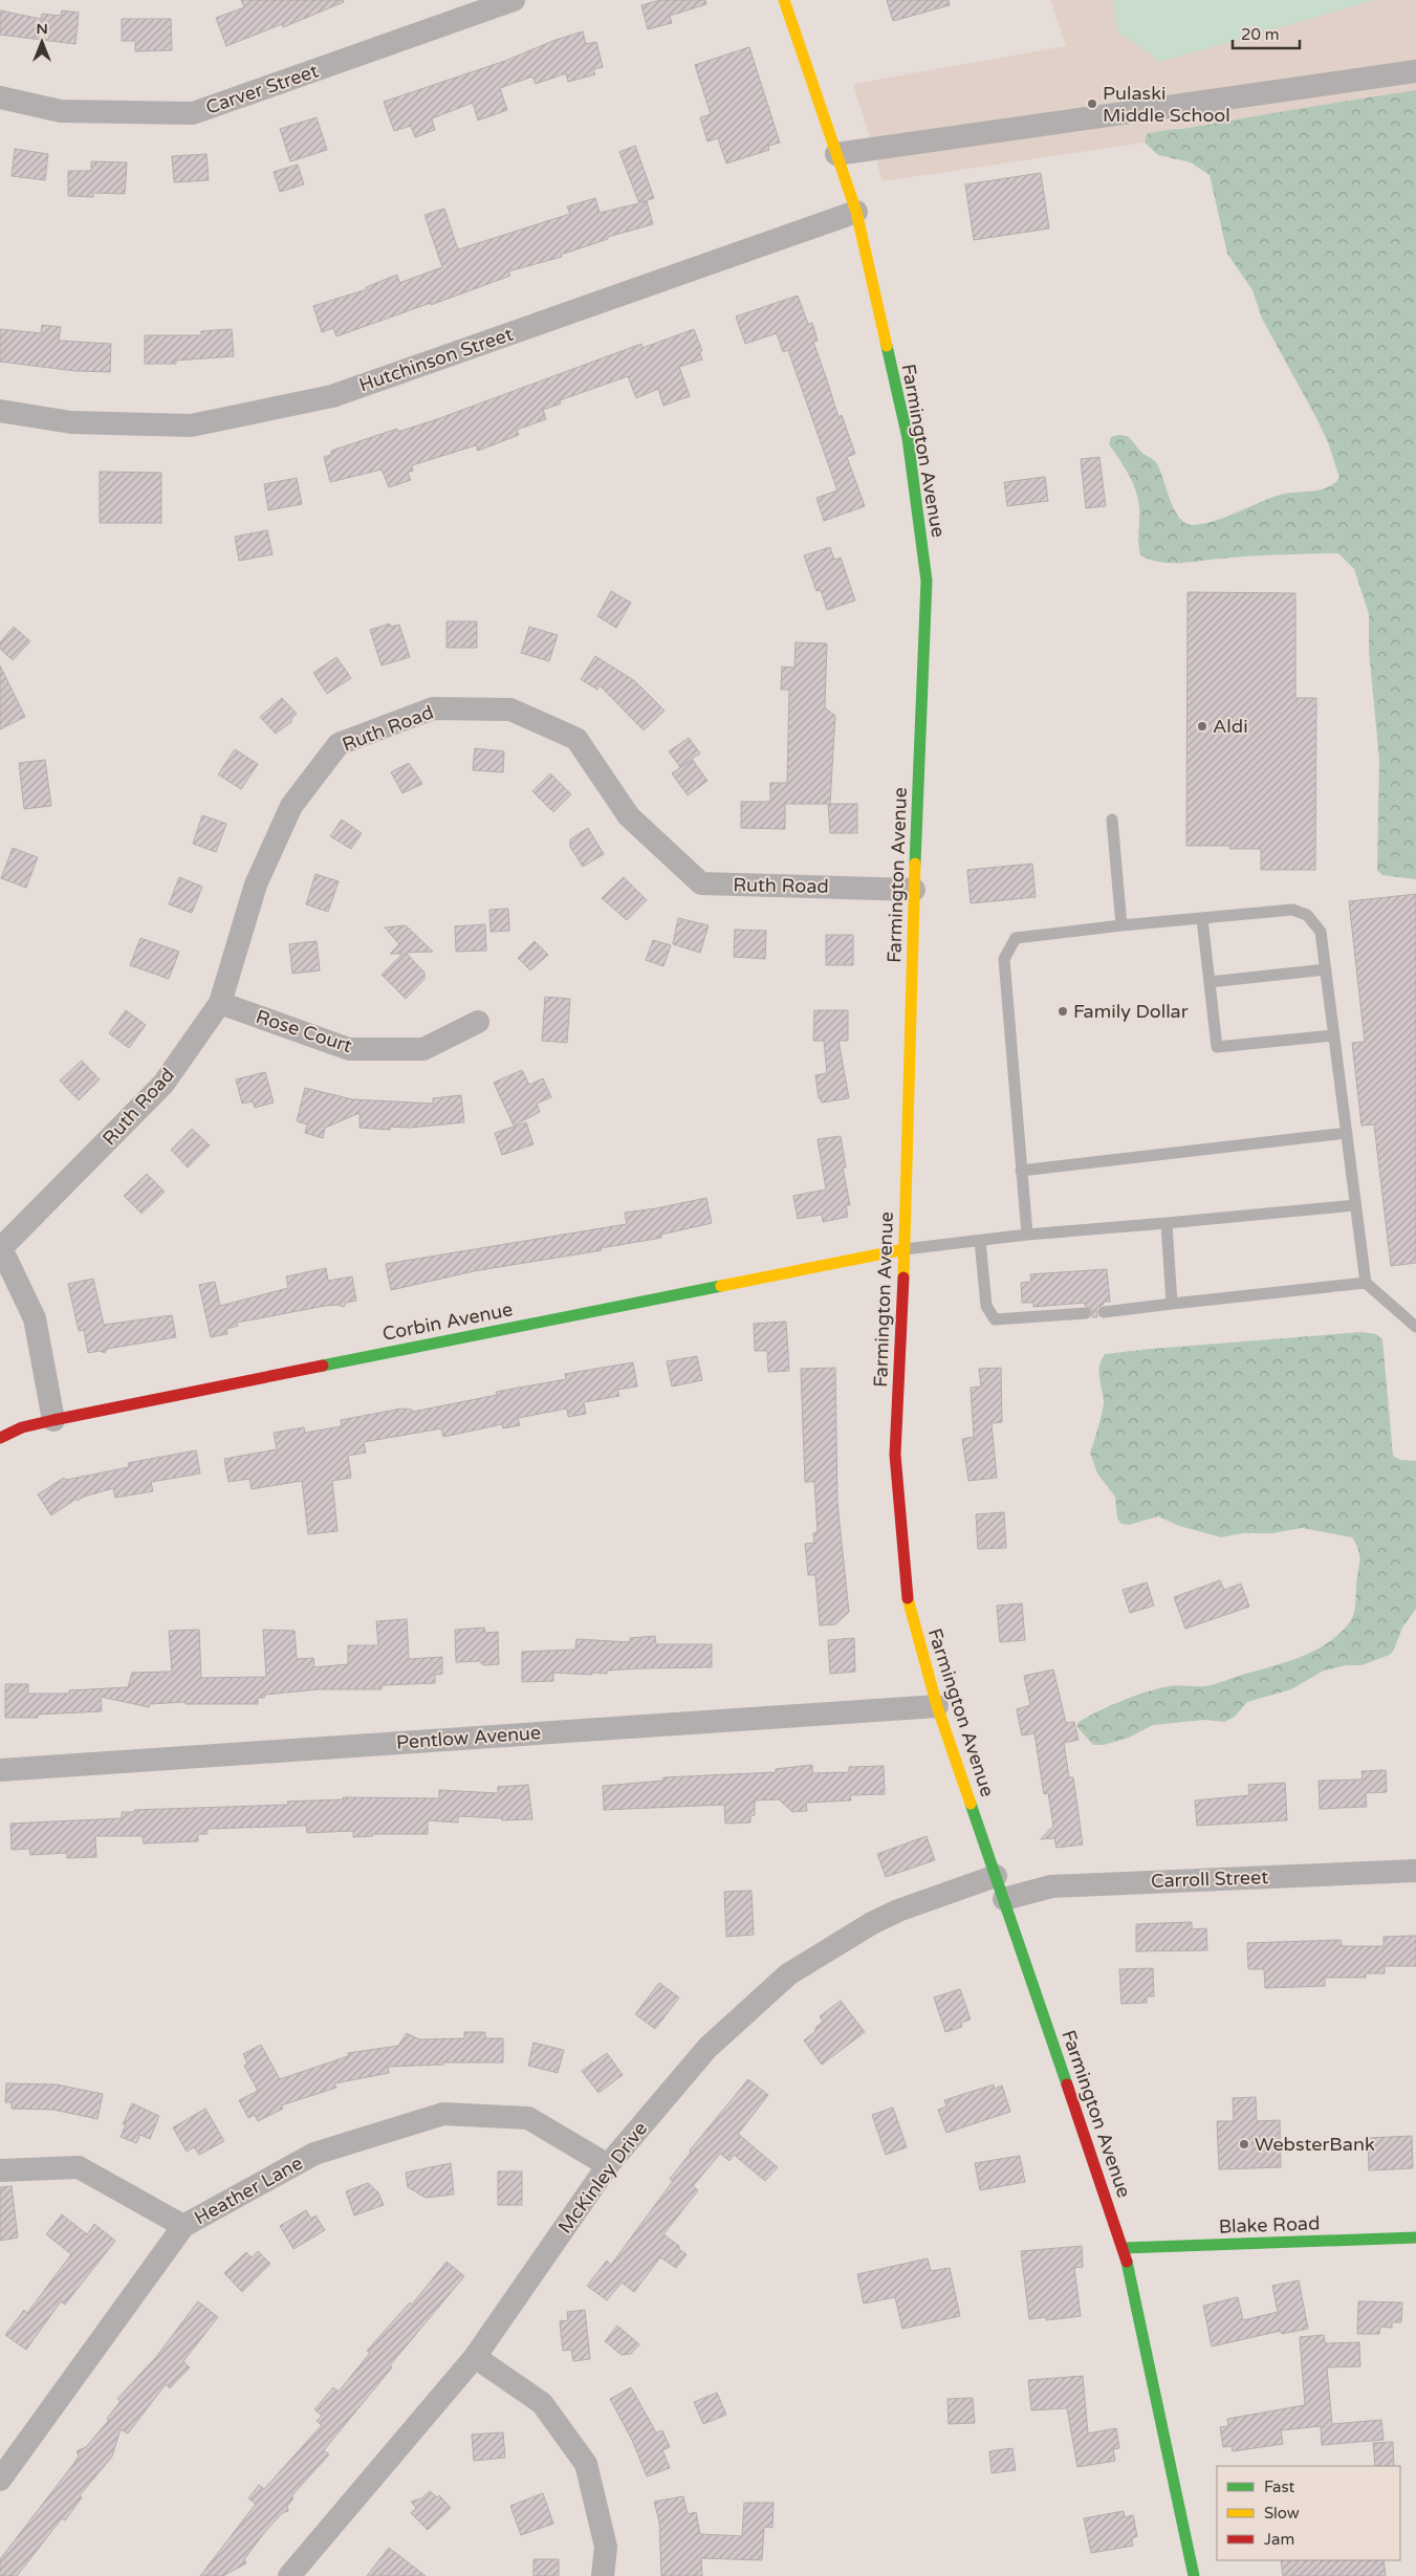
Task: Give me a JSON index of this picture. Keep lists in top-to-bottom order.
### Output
{
  "streets": {
    "main road": ["Farmington Avenue", "Corbin Avenue", "Blake Road"],
    "street": [
      "Carver Street",
      "Hutchinson Street",
      "Ruth Road",
      "Rose Court",
      "Pentlow Avenue",
      "Carroll Street",
      "McKinley Drive",
      "Heather Lane"
    ]
  },
  "crossings": [
    ["Hutchinson Street", "Farmington Avenue"],
    ["Farmington Avenue", "Ruth Road"],
    ["Farmington Avenue", "Corbin Avenue"],
    ["Farmington Avenue", "Pentlow Avenue"],
    ["Farmington Avenue", "Carroll Street"],
    ["Farmington Avenue", "McKinley Drive"],
    ["Farmington Avenue", "Blake Road"],
    ["Ruth Road", "Rose Court"],
    ["McKinley Drive", "Heather Lane"]
  ],
  "places": [
    "Pulaski Middle School",
    "Aldi",
    "Family Dollar",
    "WebsterBank"
  ],
  "legend": ["Fast", "Slow", "Jam"],
  "scale_bar": "20 m",
  "north": "top"
}
